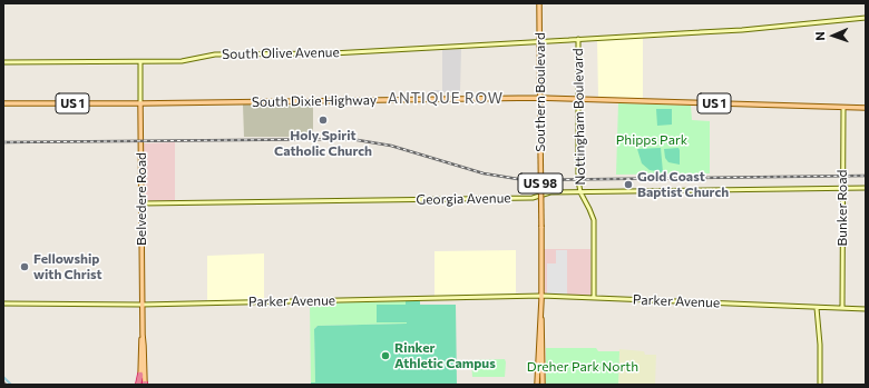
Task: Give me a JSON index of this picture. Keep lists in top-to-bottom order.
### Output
{
  "streets": {
    "main road": [
      "Southern Boulevard",
      "South Dixie Highway",
      "US 1",
      "US 98",
      "Belvedere Road"
    ],
    "street": [
      "South Olive Avenue",
      "Nottingham Boulevard",
      "Georgia Avenue",
      "Bunker Road",
      "Parker Avenue"
    ]
  },
  "crossings": [
    ["South Olive Avenue", "Southern Boulevard"],
    ["South Olive Avenue", "Nottingham Boulevard"],
    ["South Olive Avenue", "Belvedere Road"],
    ["Southern Boulevard", "South Dixie Highway"],
    ["Southern Boulevard", "Parker Avenue"],
    ["South Dixie Highway", "Nottingham Boulevard"],
    ["South Dixie Highway", "Belvedere Road"],
    ["South Dixie Highway", "Bunker Road"],
    ["Nottingham Boulevard", "Georgia Avenue"],
    ["Nottingham Boulevard", "Parker Avenue"],
    ["Belvedere Road", "Georgia Avenue"],
    ["Belvedere Road", "Parker Avenue"],
    ["Georgia Avenue", "Bunker Road"],
    ["Bunker Road", "Parker Avenue"]
  ],
  "districts": ["ANTIQUE ROW"],
  "parks": ["Phipps Park", "Dreher Park North"],
  "places": [
    "Holy Spirit Catholic Church",
    "Gold Coast Baptist Church",
    "Fellowship with Christ",
    "Rinker Athletic Campus"
  ],
  "north": "left"
}
